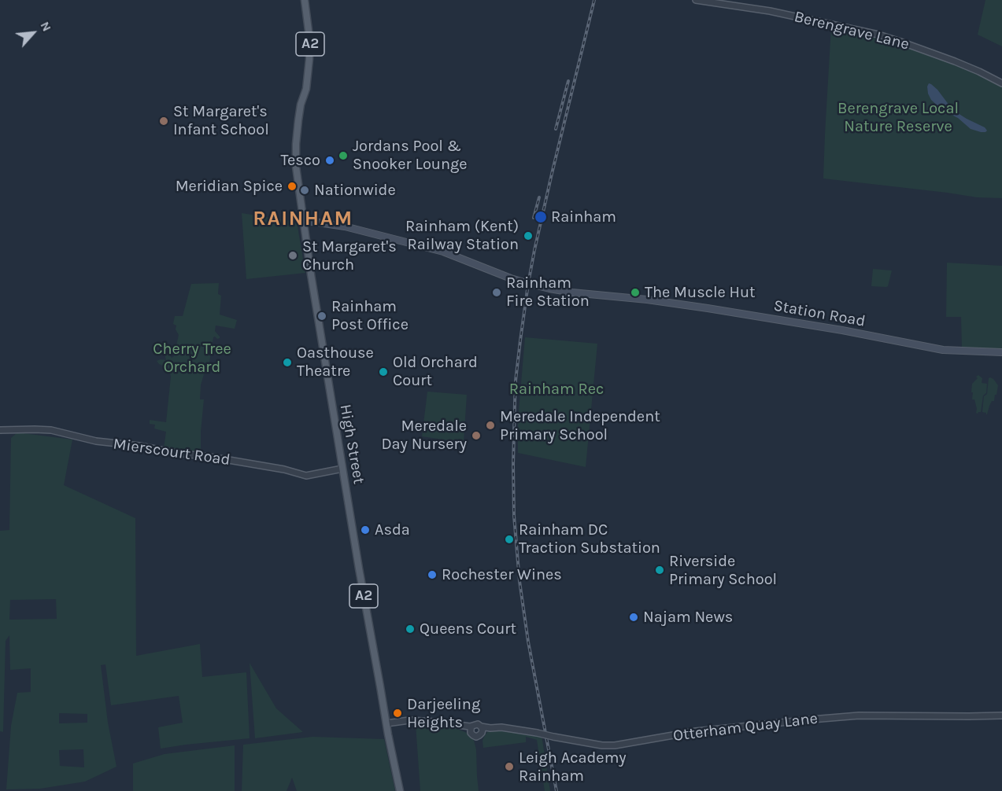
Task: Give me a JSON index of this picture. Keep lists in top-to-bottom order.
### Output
{
  "streets": {
    "main road": ["A2", "Station Road", "High Street"],
    "street": ["Berengrave Lane", "Mierscourt Road", "Otterham Quay Lane"]
  },
  "crossings": [
    ["A2", "High Street"],
    ["A2", "Otterham Quay Lane"],
    ["Station Road", "High Street"],
    ["High Street", "Mierscourt Road"],
    ["High Street", "Otterham Quay Lane"]
  ],
  "districts": ["RAINHAM"],
  "parks": ["Berengrave Local Nature Reserve", "Cherry Tree Orchard", "Rainham Rec"],
  "places": [
    "St Margaret's Infant School",
    "Jordans Pool & Snooker Lounge",
    "Tesco",
    "Meridian Spice",
    "Nationwide",
    "Rainham",
    "Rainham (Kent) Railway Station",
    "St Margaret's Church",
    "Rainham Fire Station",
    "The Muscle Hut",
    "Rainham Post Office",
    "Oasthouse Theatre",
    "Old Orchard Court",
    "Meredale Independent Primary School",
    "Meredale Day Nursery",
    "Asda",
    "Rainham DC Traction Substation",
    "Riverside Primary School",
    "Rochester Wines",
    "Najam News",
    "Queens Court",
    "Darjeeling Heights",
    "Leigh Academy Rainham"
  ],
  "north": "top right"
}
